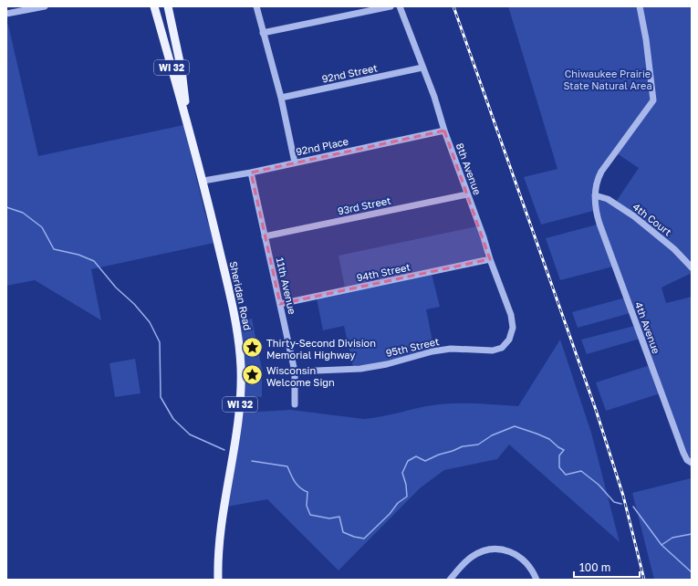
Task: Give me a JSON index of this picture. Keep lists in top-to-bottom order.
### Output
{
  "streets": {
    "main road": ["WI 32", "Sheridan Road"],
    "street": [
      "92nd Street",
      "92nd Place",
      "8th Avenue",
      "93rd Street",
      "4th Court",
      "94th Street",
      "11th Avenue",
      "4th Avenue",
      "95th Street"
    ]
  },
  "crossings": [
    ["92nd Street", "8th Avenue"],
    ["92nd Place", "8th Avenue"],
    ["92nd Place", "11th Avenue"],
    ["92nd Place", "Sheridan Road"],
    ["8th Avenue", "93rd Street"],
    ["8th Avenue", "94th Street"],
    ["8th Avenue", "95th Street"],
    ["93rd Street", "11th Avenue"],
    ["4th Court", "4th Avenue"],
    ["94th Street", "11th Avenue"],
    ["11th Avenue", "95th Street"]
  ],
  "parks": ["Chiwaukee Prairie State Natural Area"],
  "places": {
    "place": ["Thirty-Second Division Memorial Highway", "Wisconsin Welcome Sign"]
  },
  "scale_bar": "100 m"
}
